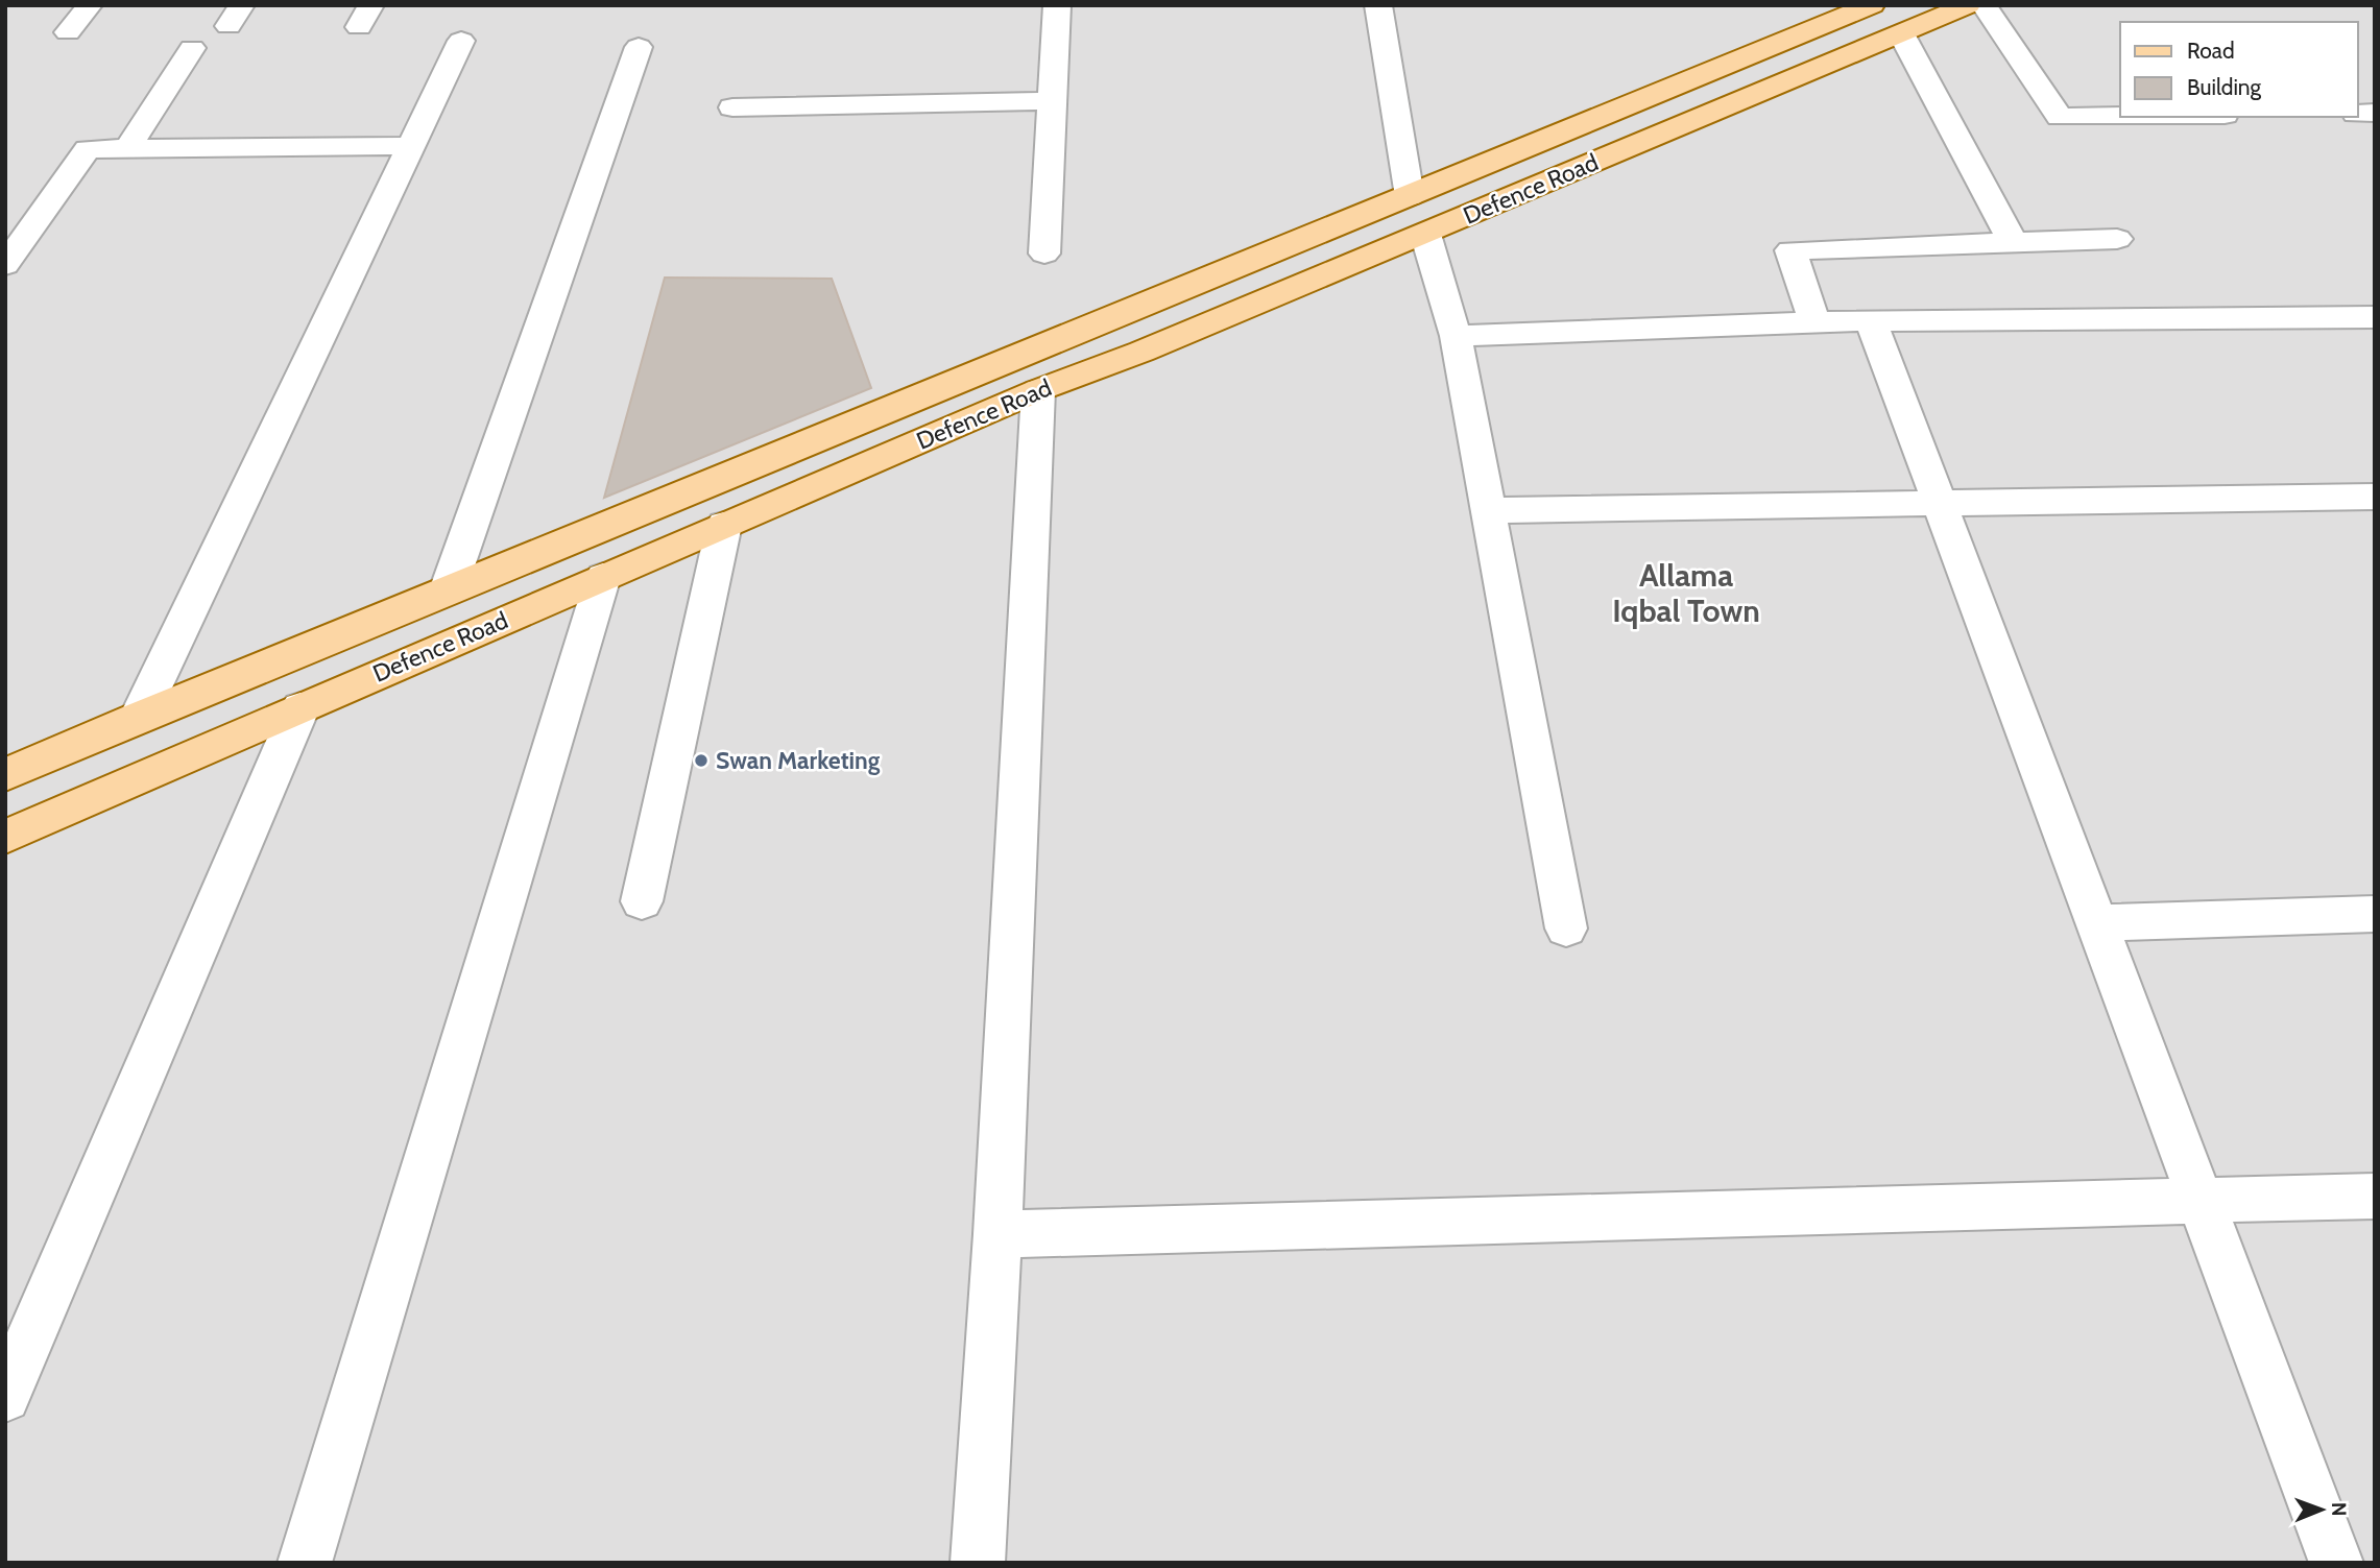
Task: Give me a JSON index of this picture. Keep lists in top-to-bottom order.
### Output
{
  "streets": {
    "main road": ["Defence Road"]
  },
  "districts": ["Allama Iqbal Town"],
  "places": ["Swan Marketing"],
  "legend": ["Road", "Building"],
  "north": "right"
}
